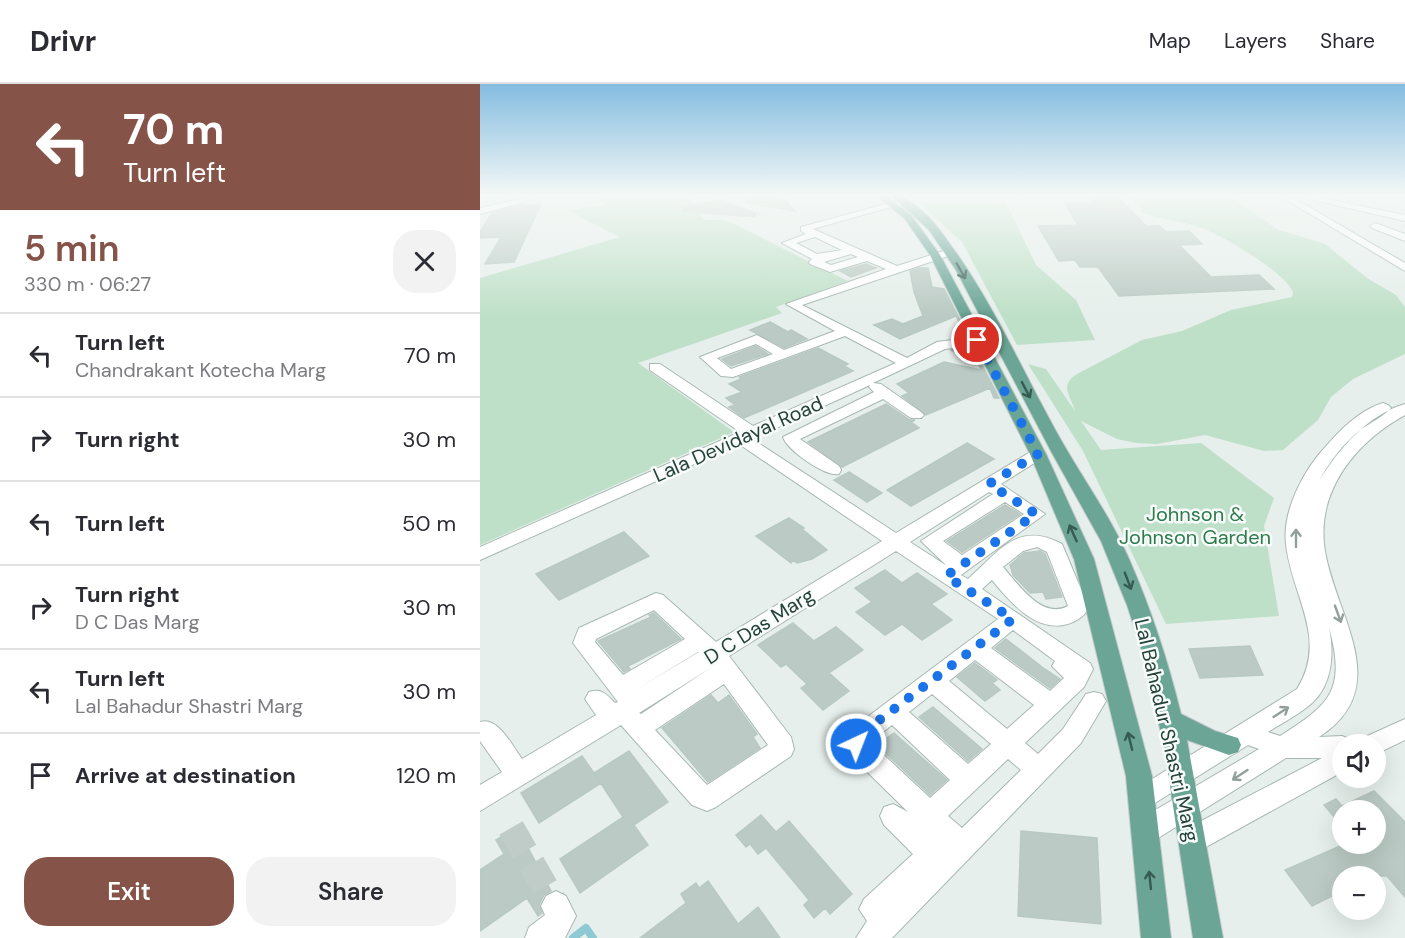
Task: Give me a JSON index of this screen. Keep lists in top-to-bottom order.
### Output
{
  "streets": {
    "main road": ["Lal Bahadur Shastri Marg"],
    "street": ["Lala Devidayal Road", "D C Das Marg"]
  },
  "crossings": [
    ["Lala Devidayal Road", "Lal Bahadur Shastri Marg"],
    ["D C Das Marg", "Lal Bahadur Shastri Marg"]
  ],
  "parks": ["Johnson & Johnson Garden"],
  "page": {
    "header": "Drivr",
    "nav": ["Map", "Layers", "Share"],
    "turn": ["70 m", "Turn left"],
    "heading": ["5 min", "330 m · 06:27"],
    "list": [
      {
        "name": "Turn left",
        "note": "Chandrakant Kotecha Marg",
        "value": "70 m"
      },
      {
        "name": "Turn right",
        "value": "30 m"
      },
      {
        "name": "Turn left",
        "value": "50 m"
      },
      {
        "name": "Turn right",
        "note": "D C Das Marg",
        "value": "30 m"
      },
      {
        "name": "Turn left",
        "note": "Lal Bahadur Shastri Marg",
        "value": "30 m"
      },
      {
        "name": "Arrive at destination",
        "value": "120 m"
      }
    ],
    "map_buttons": ["+", "−"],
    "buttons": ["Exit", "Share"]
  }
}
